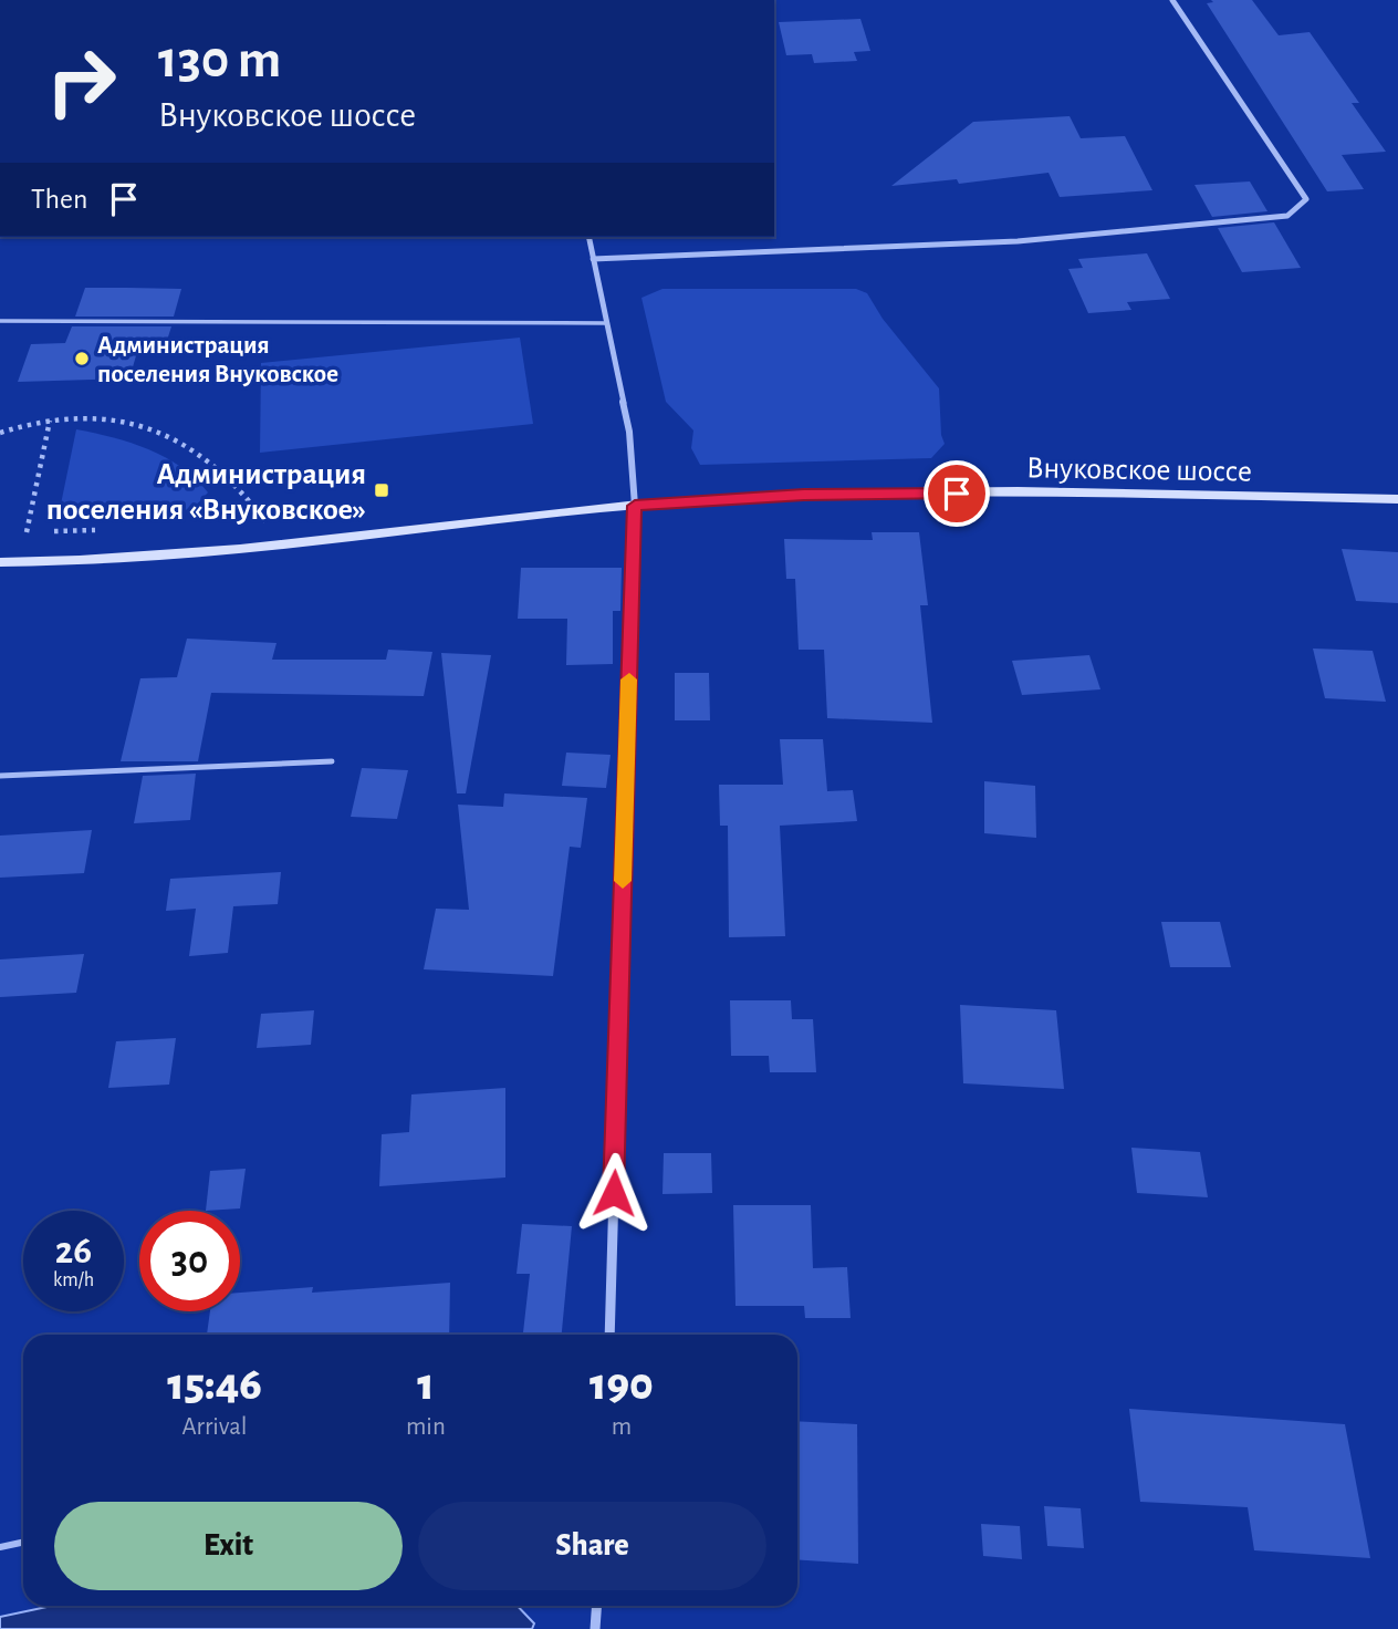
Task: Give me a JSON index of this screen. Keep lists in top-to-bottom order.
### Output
{
  "streets": {
    "main road": ["Внуковское шоссе"]
  },
  "places": {
    "other": ["Администрация поселения Внуковское"],
    "transit": ["Администрация поселения «Внуковское»"]
  },
  "page": {
    "turn": ["130 m", "Внуковское шоссе"],
    "then": "Then",
    "speed": "26 km/h",
    "limit": "30",
    "eta": [
      "15:46",
      "Arrival",
      "1",
      "min",
      "190",
      "m"
    ],
    "buttons": ["Exit", "Share"]
  }
}
